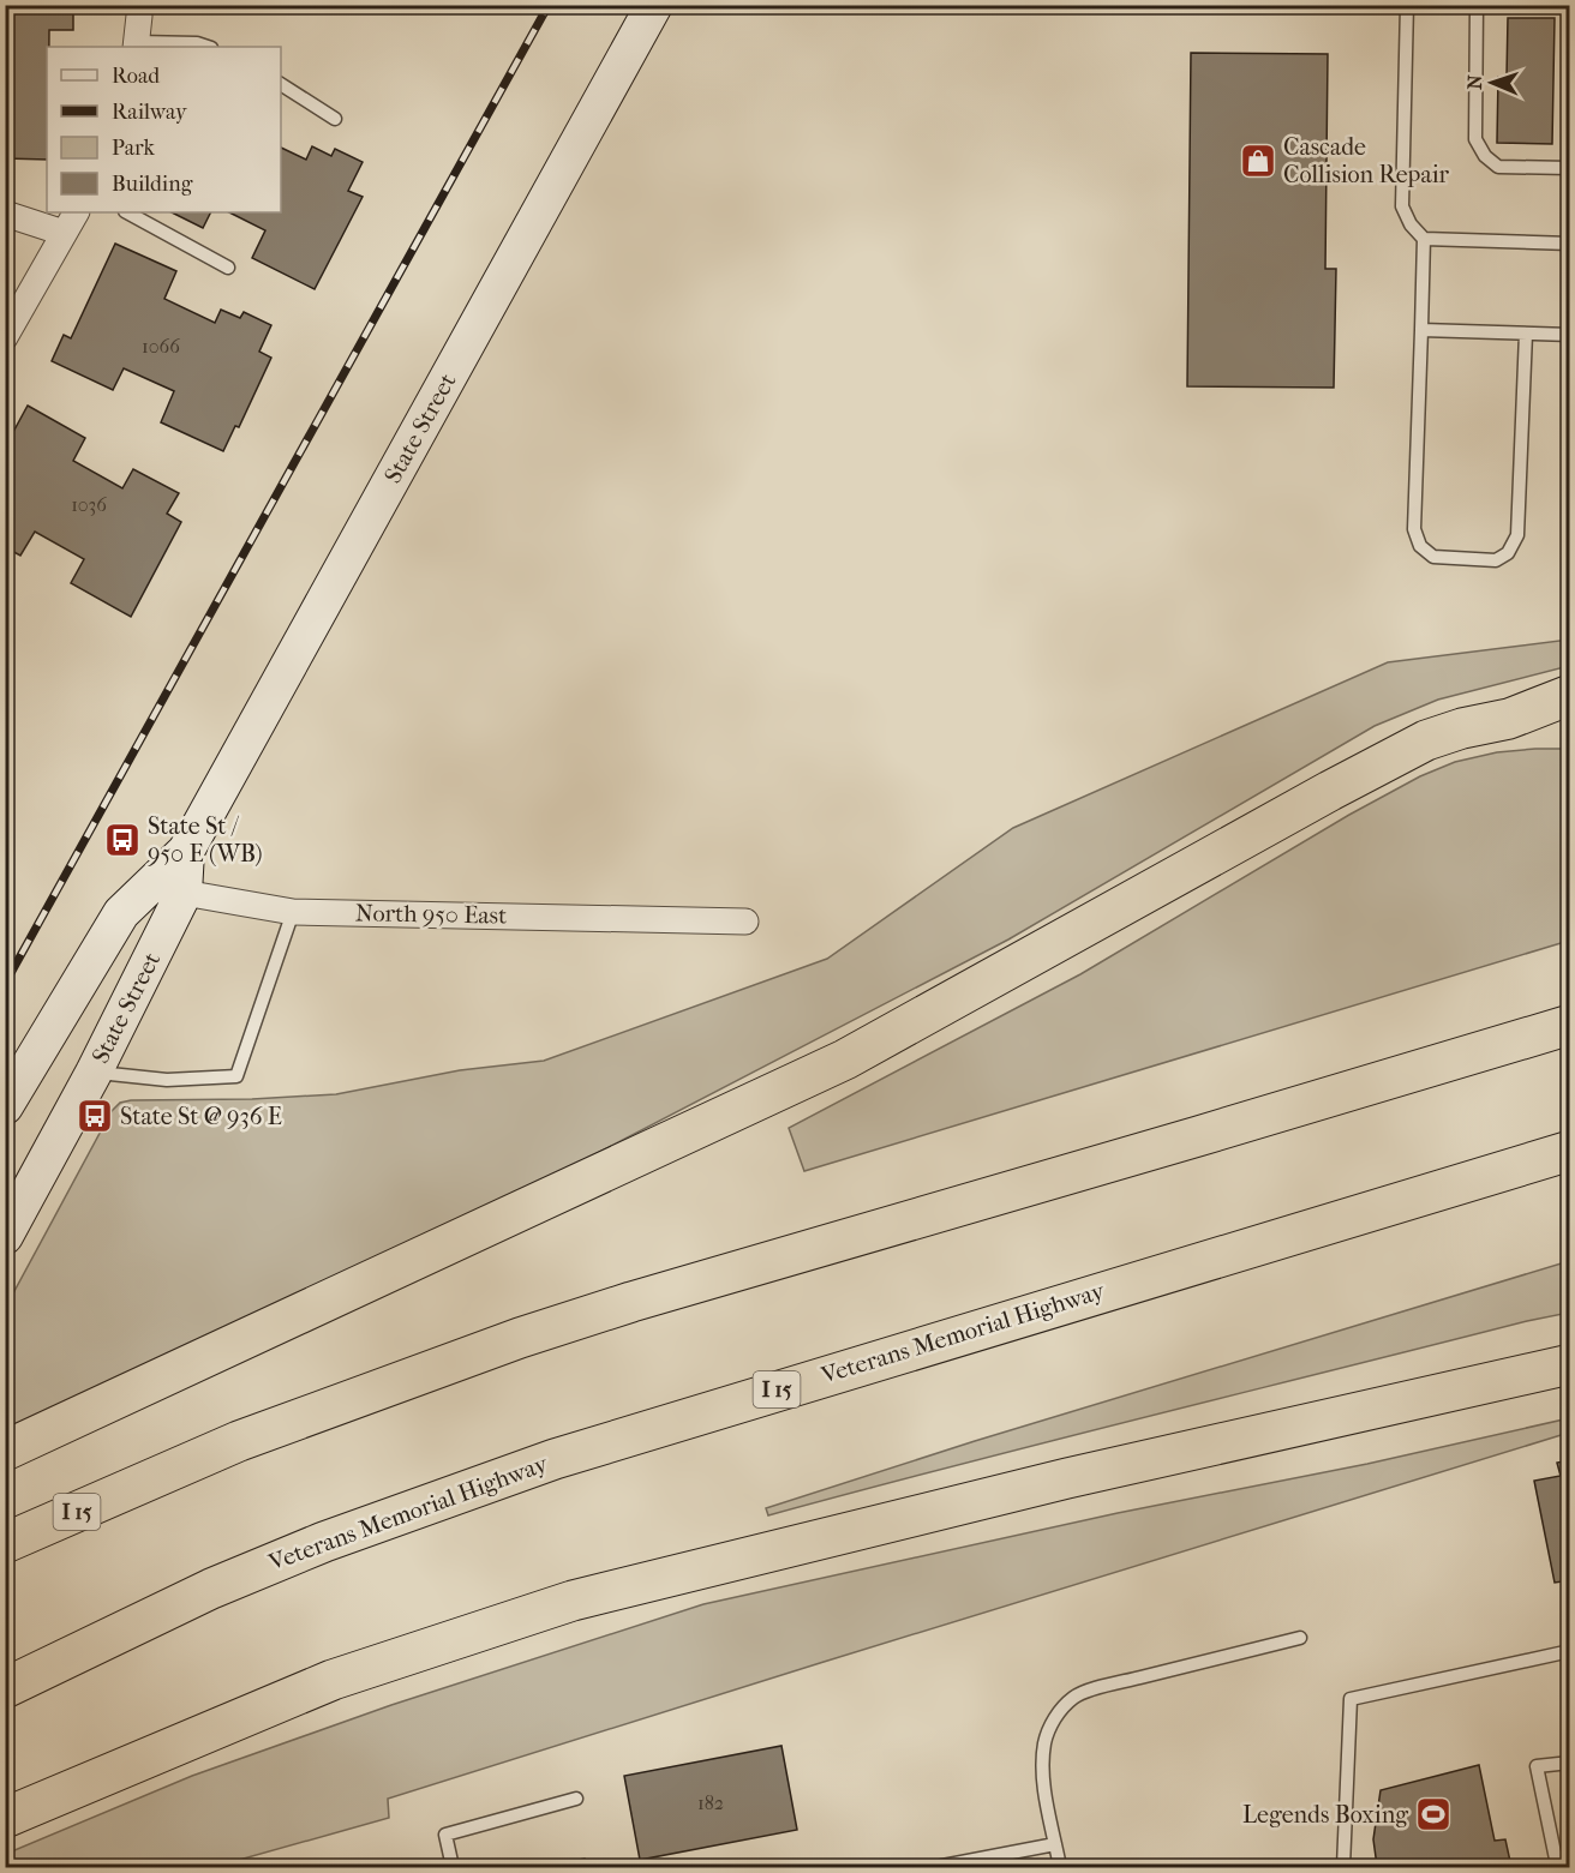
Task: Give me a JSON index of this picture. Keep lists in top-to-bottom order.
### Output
{
  "streets": {
    "highway": ["Veterans Memorial Highway", "I 15"],
    "main road": ["State Street"],
    "street": ["North 950 East"]
  },
  "crossings": [
    ["State Street", "North 950 East"]
  ],
  "places": {
    "shop": ["Cascade Collision Repair"],
    "bus stop": ["State St / 950 E (WB)", "State St @ 936 E"],
    "sports": ["Legends Boxing"]
  },
  "house_numbers": ["1066", "1036", "182"],
  "legend": [
    "Road",
    "Railway",
    "Park",
    "Building"
  ],
  "north": "left"
}
